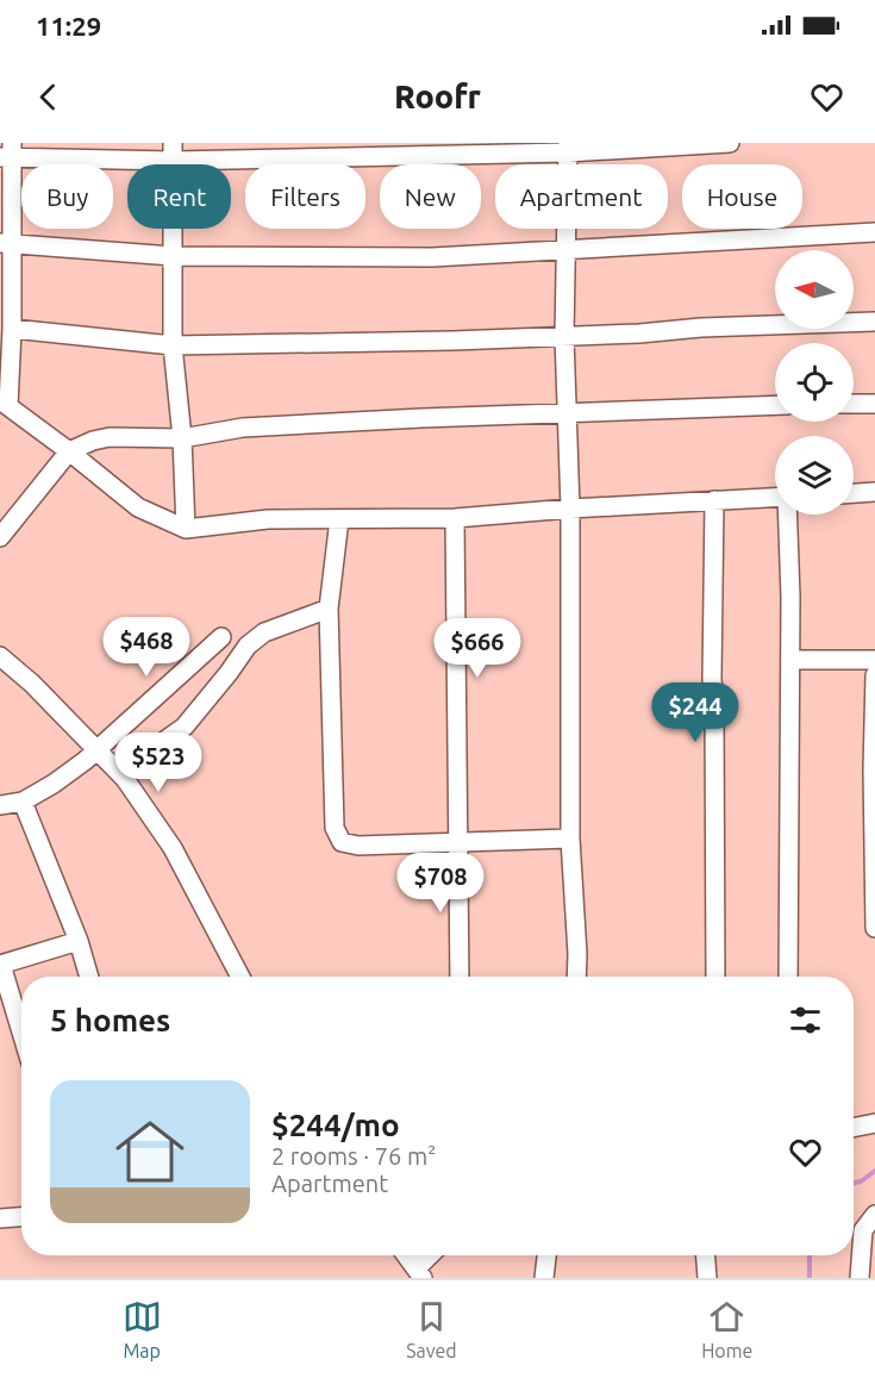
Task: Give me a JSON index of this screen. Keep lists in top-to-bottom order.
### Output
{
  "north": "left",
  "page": {
    "status": "11:29",
    "header": "Roofr",
    "chip": [
      "Buy",
      "Rent",
      "Filters",
      "New",
      "Apartment",
      "House"
    ],
    "price": [
      "$468",
      "$666",
      "$244",
      "$523",
      "$708"
    ],
    "heading": "5 homes",
    "list": [
      {
        "name": "$244/mo",
        "note": "2 rooms · 76 m² · Apartment"
      }
    ],
    "tabs": ["Map", "Saved", "Home"]
  }
}
